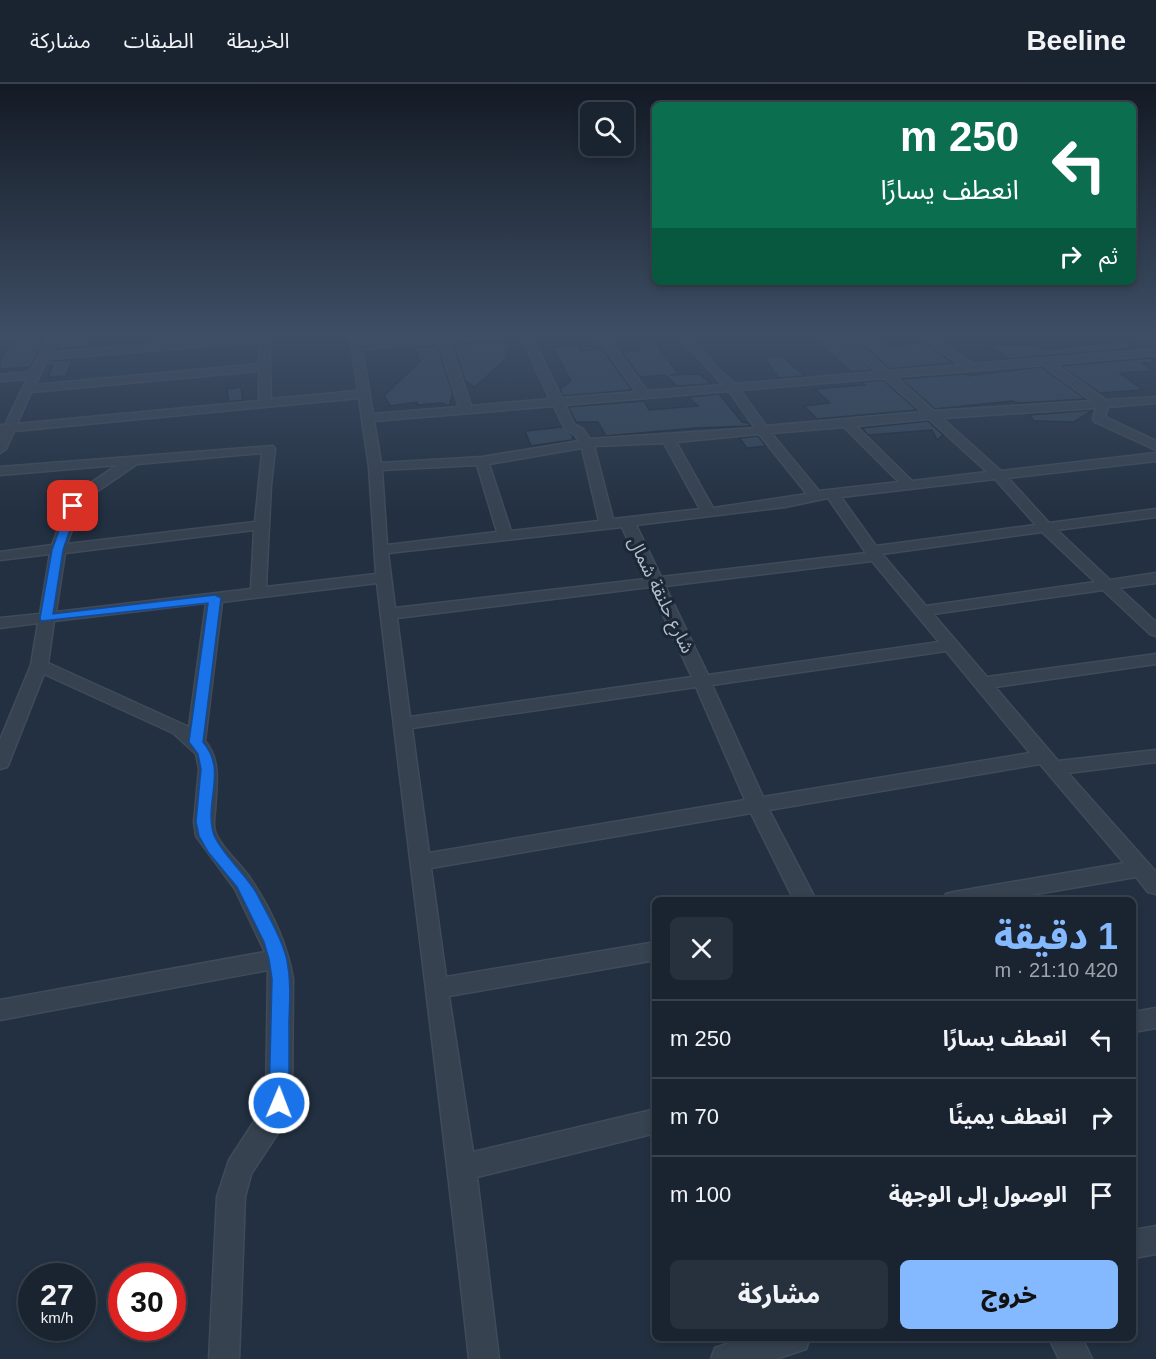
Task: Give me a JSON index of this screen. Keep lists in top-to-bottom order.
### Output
{
  "streets": {
    "street": ["شارع حلنقة شمال"]
  },
  "page": {
    "header": "Beeline",
    "nav": ["الخريطة", "الطبقات", "مشاركة"],
    "turn": ["250 m", "انعطف يسارًا"],
    "then": "ثم",
    "heading": ["1 دقيقة", "420 m · 21:10"],
    "list": [
      {
        "name": "انعطف يسارًا",
        "value": "250 m"
      },
      {
        "name": "انعطف يمينًا",
        "value": "70 m"
      },
      {
        "name": "الوصول إلى الوجهة",
        "value": "100 m"
      }
    ],
    "buttons": ["خروج", "مشاركة"],
    "speed": "27 km/h",
    "limit": "30"
  }
}
